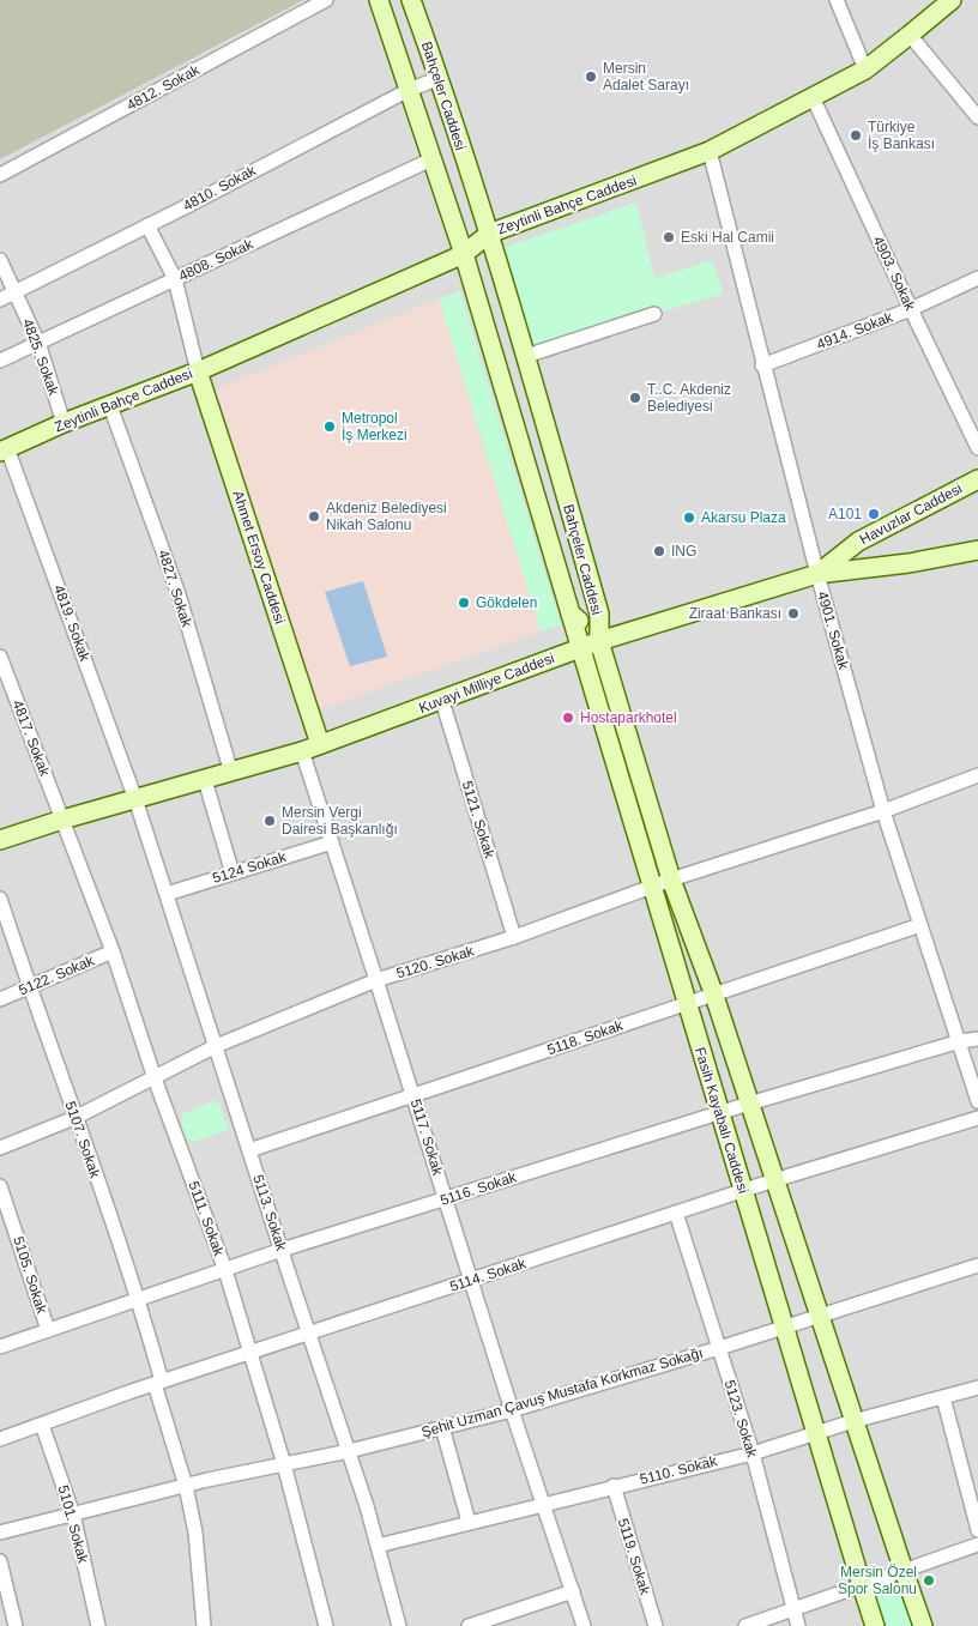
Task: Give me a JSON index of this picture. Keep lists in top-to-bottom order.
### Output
{
  "streets": {
    "street": [
      "4812. Sokak",
      "Bahçeler Caddesi",
      "4810. Sokak",
      "Zeytinli Bahçe Caddesi",
      "4808. Sokak",
      "4903. Sokak",
      "4914. Sokak",
      "4825. Sokak",
      "Havuzlar Caddesi",
      "Ahmet Ersoy Caddesi",
      "4827. Sokak",
      "4819. Sokak",
      "4901. Sokak",
      "Kuvayi Milliye Caddesi",
      "4817. Sokak",
      "5121. Sokak",
      "5124 Sokak",
      "5120. Sokak",
      "5122. Sokak",
      "5118. Sokak",
      "Fasih Kayabalı Caddesi",
      "5117. Sokak",
      "5107. Sokak",
      "5116. Sokak",
      "5113. Sokak",
      "5111. Sokak",
      "5105. Sokak",
      "5114. Sokak",
      "Şehit Uzman Çavuş Mustafa Korkmaz Sokağı",
      "5123. Sokak",
      "5110. Sokak",
      "5101. Sokak",
      "5119. Sokak"
    ]
  },
  "crossings": [
    ["Bahçeler Caddesi", "4810. Sokak"],
    ["Bahçeler Caddesi", "Zeytinli Bahçe Caddesi"],
    ["Bahçeler Caddesi", "4808. Sokak"],
    ["Bahçeler Caddesi", "Kuvayi Milliye Caddesi"],
    ["Bahçeler Caddesi", "Fasih Kayabalı Caddesi"],
    ["4810. Sokak", "4825. Sokak"],
    ["Zeytinli Bahçe Caddesi", "4903. Sokak"],
    ["Zeytinli Bahçe Caddesi", "4825. Sokak"],
    ["Zeytinli Bahçe Caddesi", "Ahmet Ersoy Caddesi"],
    ["Zeytinli Bahçe Caddesi", "4827. Sokak"],
    ["Zeytinli Bahçe Caddesi", "4819. Sokak"],
    ["Zeytinli Bahçe Caddesi", "4901. Sokak"],
    ["4808. Sokak", "4825. Sokak"],
    ["4903. Sokak", "4914. Sokak"],
    ["4914. Sokak", "4901. Sokak"],
    ["Havuzlar Caddesi", "4901. Sokak"],
    ["Havuzlar Caddesi", "Kuvayi Milliye Caddesi"],
    ["Ahmet Ersoy Caddesi", "Kuvayi Milliye Caddesi"],
    ["4827. Sokak", "Kuvayi Milliye Caddesi"],
    ["4819. Sokak", "Kuvayi Milliye Caddesi"],
    ["4819. Sokak", "5113. Sokak"],
    ["4901. Sokak", "Kuvayi Milliye Caddesi"],
    ["4901. Sokak", "5120. Sokak"],
    ["4901. Sokak", "5118. Sokak"],
    ["4901. Sokak", "5116. Sokak"],
    ["Kuvayi Milliye Caddesi", "4817. Sokak"],
    ["Kuvayi Milliye Caddesi", "5121. Sokak"],
    ["Kuvayi Milliye Caddesi", "Fasih Kayabalı Caddesi"],
    ["Kuvayi Milliye Caddesi", "5117. Sokak"],
    ["Kuvayi Milliye Caddesi", "5113. Sokak"],
    ["Kuvayi Milliye Caddesi", "5111. Sokak"],
    ["4817. Sokak", "5111. Sokak"],
    ["5121. Sokak", "5120. Sokak"],
    ["5124 Sokak", "5117. Sokak"],
    ["5124 Sokak", "5113. Sokak"],
    ["5120. Sokak", "Fasih Kayabalı Caddesi"],
    ["5120. Sokak", "5117. Sokak"],
    ["5120. Sokak", "5107. Sokak"],
    ["5120. Sokak", "5113. Sokak"],
    ["5120. Sokak", "5111. Sokak"],
    ["5122. Sokak", "5107. Sokak"],
    ["5122. Sokak", "5111. Sokak"],
    ["5118. Sokak", "Fasih Kayabalı Caddesi"],
    ["5118. Sokak", "5117. Sokak"],
    ["5118. Sokak", "5113. Sokak"],
    ["Fasih Kayabalı Caddesi", "5116. Sokak"],
    ["Fasih Kayabalı Caddesi", "5114. Sokak"],
    ["Fasih Kayabalı Caddesi", "Şehit Uzman Çavuş Mustafa Korkmaz Sokağı"],
    ["Fasih Kayabalı Caddesi", "5110. Sokak"],
    ["5117. Sokak", "5116. Sokak"],
    ["5117. Sokak", "5114. Sokak"],
    ["5117. Sokak", "Şehit Uzman Çavuş Mustafa Korkmaz Sokağı"],
    ["5117. Sokak", "5110. Sokak"],
    ["5107. Sokak", "5116. Sokak"],
    ["5107. Sokak", "5114. Sokak"],
    ["5107. Sokak", "Şehit Uzman Çavuş Mustafa Korkmaz Sokağı"],
    ["5116. Sokak", "5113. Sokak"],
    ["5116. Sokak", "5111. Sokak"],
    ["5116. Sokak", "5105. Sokak"],
    ["5113. Sokak", "5114. Sokak"],
    ["5113. Sokak", "Şehit Uzman Çavuş Mustafa Korkmaz Sokağı"],
    ["5113. Sokak", "5110. Sokak"],
    ["5111. Sokak", "5114. Sokak"],
    ["5111. Sokak", "Şehit Uzman Çavuş Mustafa Korkmaz Sokağı"],
    ["5114. Sokak", "5123. Sokak"],
    ["5114. Sokak", "5101. Sokak"],
    ["Şehit Uzman Çavuş Mustafa Korkmaz Sokağı", "5123. Sokak"],
    ["Şehit Uzman Çavuş Mustafa Korkmaz Sokağı", "5101. Sokak"],
    ["5123. Sokak", "5110. Sokak"],
    ["5110. Sokak", "5119. Sokak"]
  ],
  "places": [
    "Mersin Adalet Sarayı",
    "Türkiye İş Bankası",
    "Eski Hal Camii",
    "T..C. Akdeniz Belediyesi",
    "Metropol İş Merkezi",
    "A101",
    "Akdeniz Belediyesi Nikah Salonu",
    "Akarsu Plaza",
    "ING",
    "Gökdelen",
    "Ziraat Bankası",
    "Hostaparkhotel",
    "Mersin Vergi Dairesi Başkanlığı",
    "Mersin Özel Spor Salonu"
  ]
}
